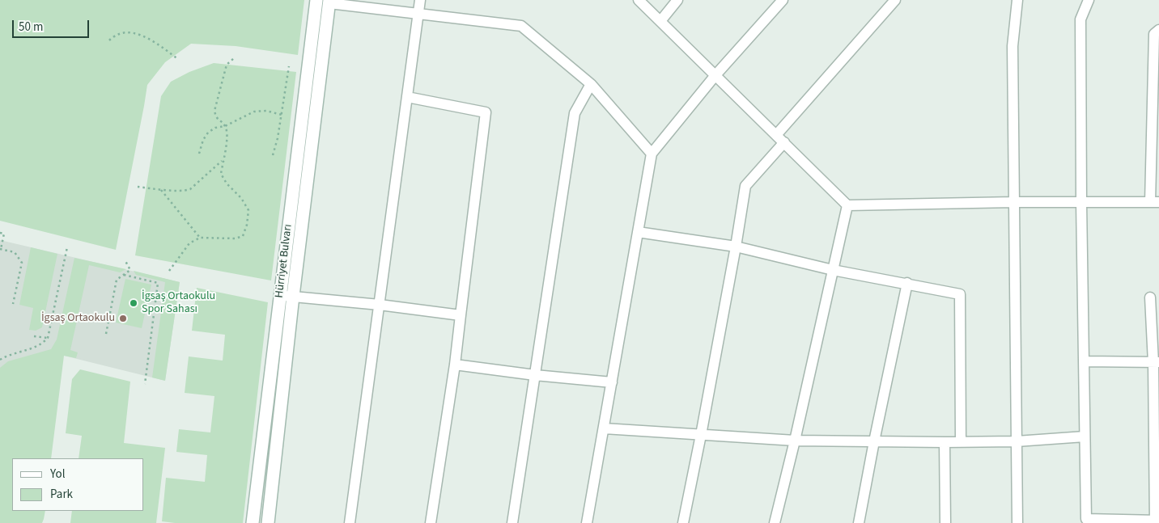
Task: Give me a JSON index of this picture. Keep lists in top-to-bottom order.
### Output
{
  "streets": {
    "main road": ["Hürriyet Bulvarı"]
  },
  "places": ["İgsaş Ortaokulu Spor Sahası", "İgsaş Ortaokulu"],
  "legend": ["Yol", "Park"],
  "scale_bar": "50 m"
}
